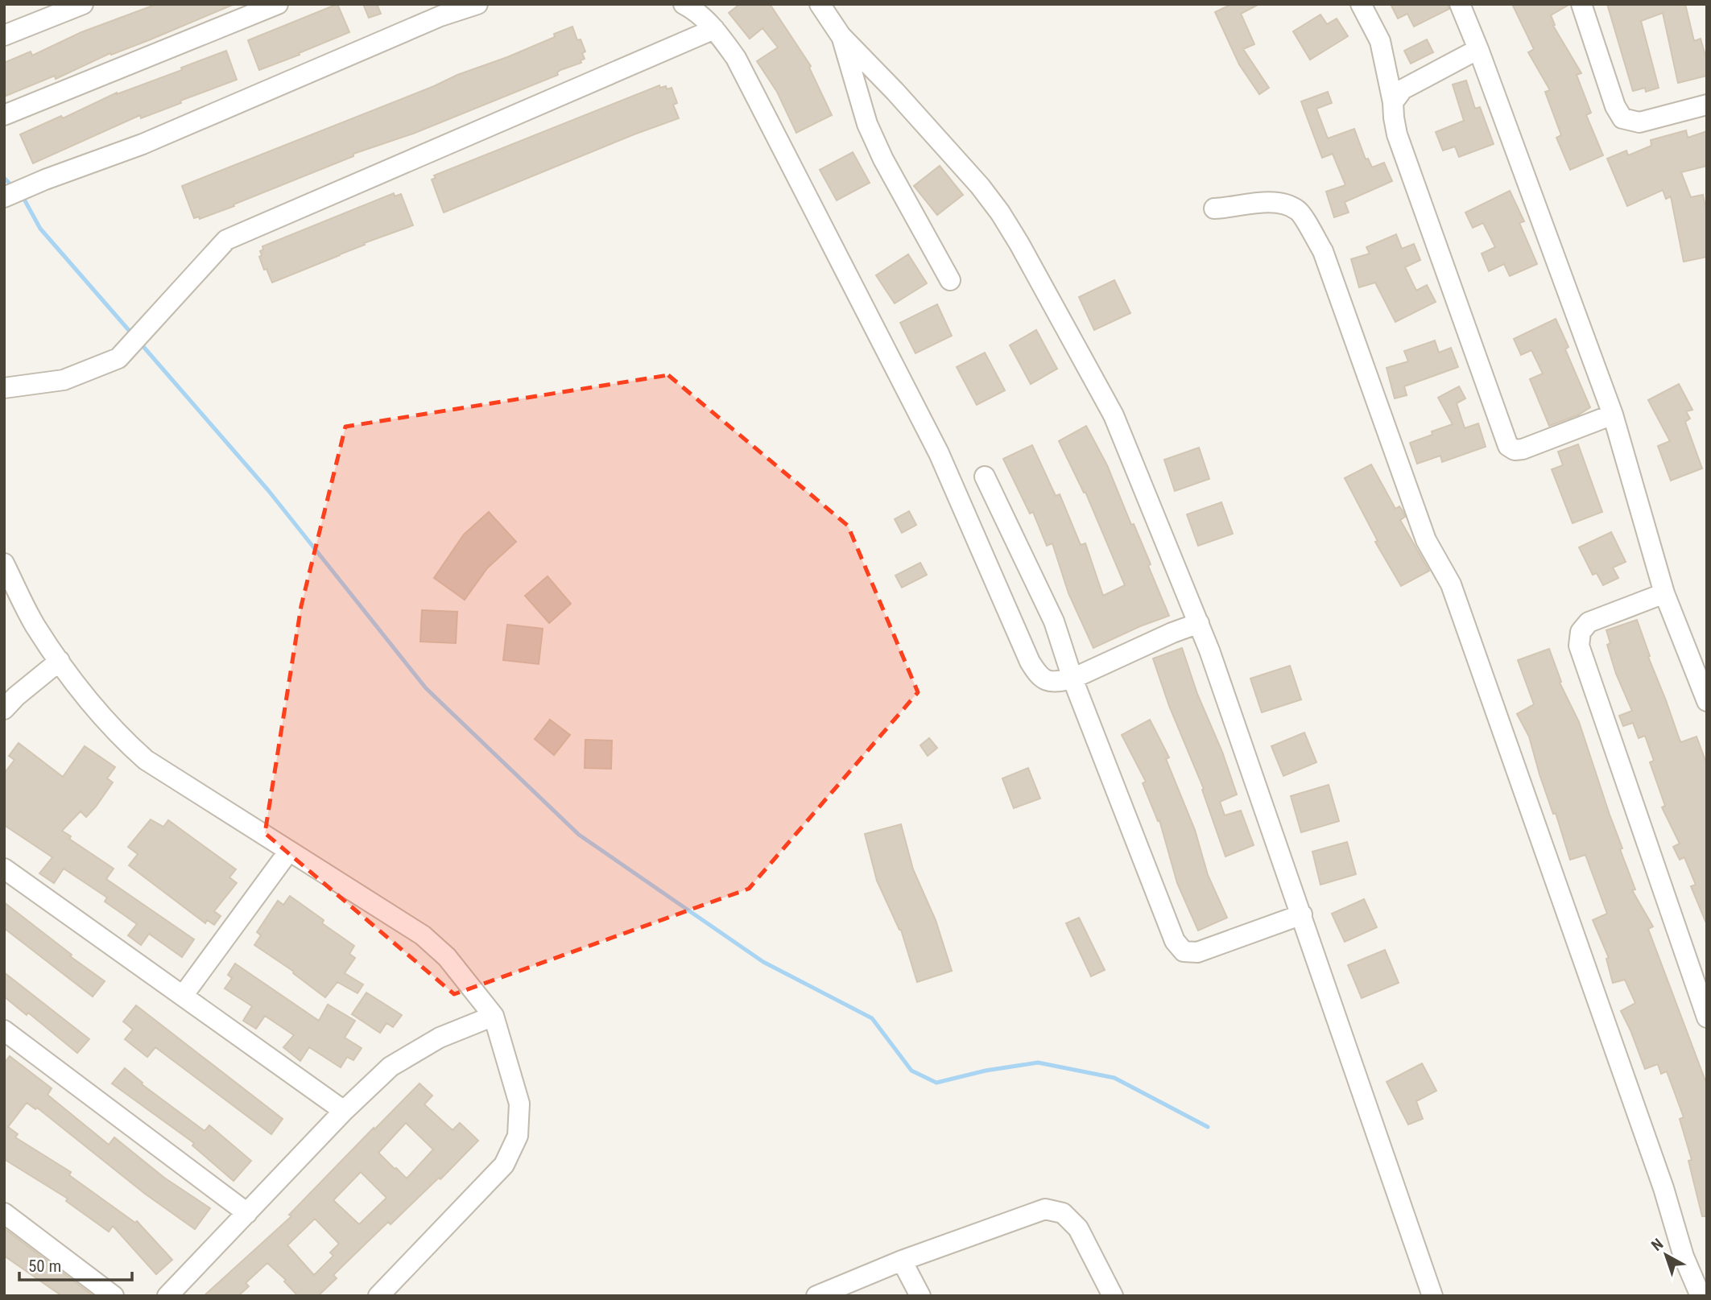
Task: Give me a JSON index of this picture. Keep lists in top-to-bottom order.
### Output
{
  "scale_bar": "50 m",
  "north": "top left"
}
